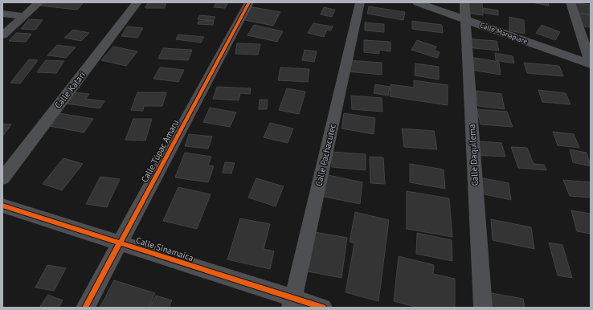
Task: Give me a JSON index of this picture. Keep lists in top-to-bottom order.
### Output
{
  "streets": {
    "street": [
      "Calle Manapiare",
      "Calle Katari",
      "Calle Túpac Amaru",
      "Calle Pachacutec",
      "Calle Daquilema",
      "Calle Sinamaica"
    ]
  },
  "crossings": [
    ["Calle Manapiare", "Calle Daquilema"],
    ["Calle Túpac Amaru", "Calle Sinamaica"],
    ["Calle Pachacutec", "Calle Sinamaica"]
  ]
}
